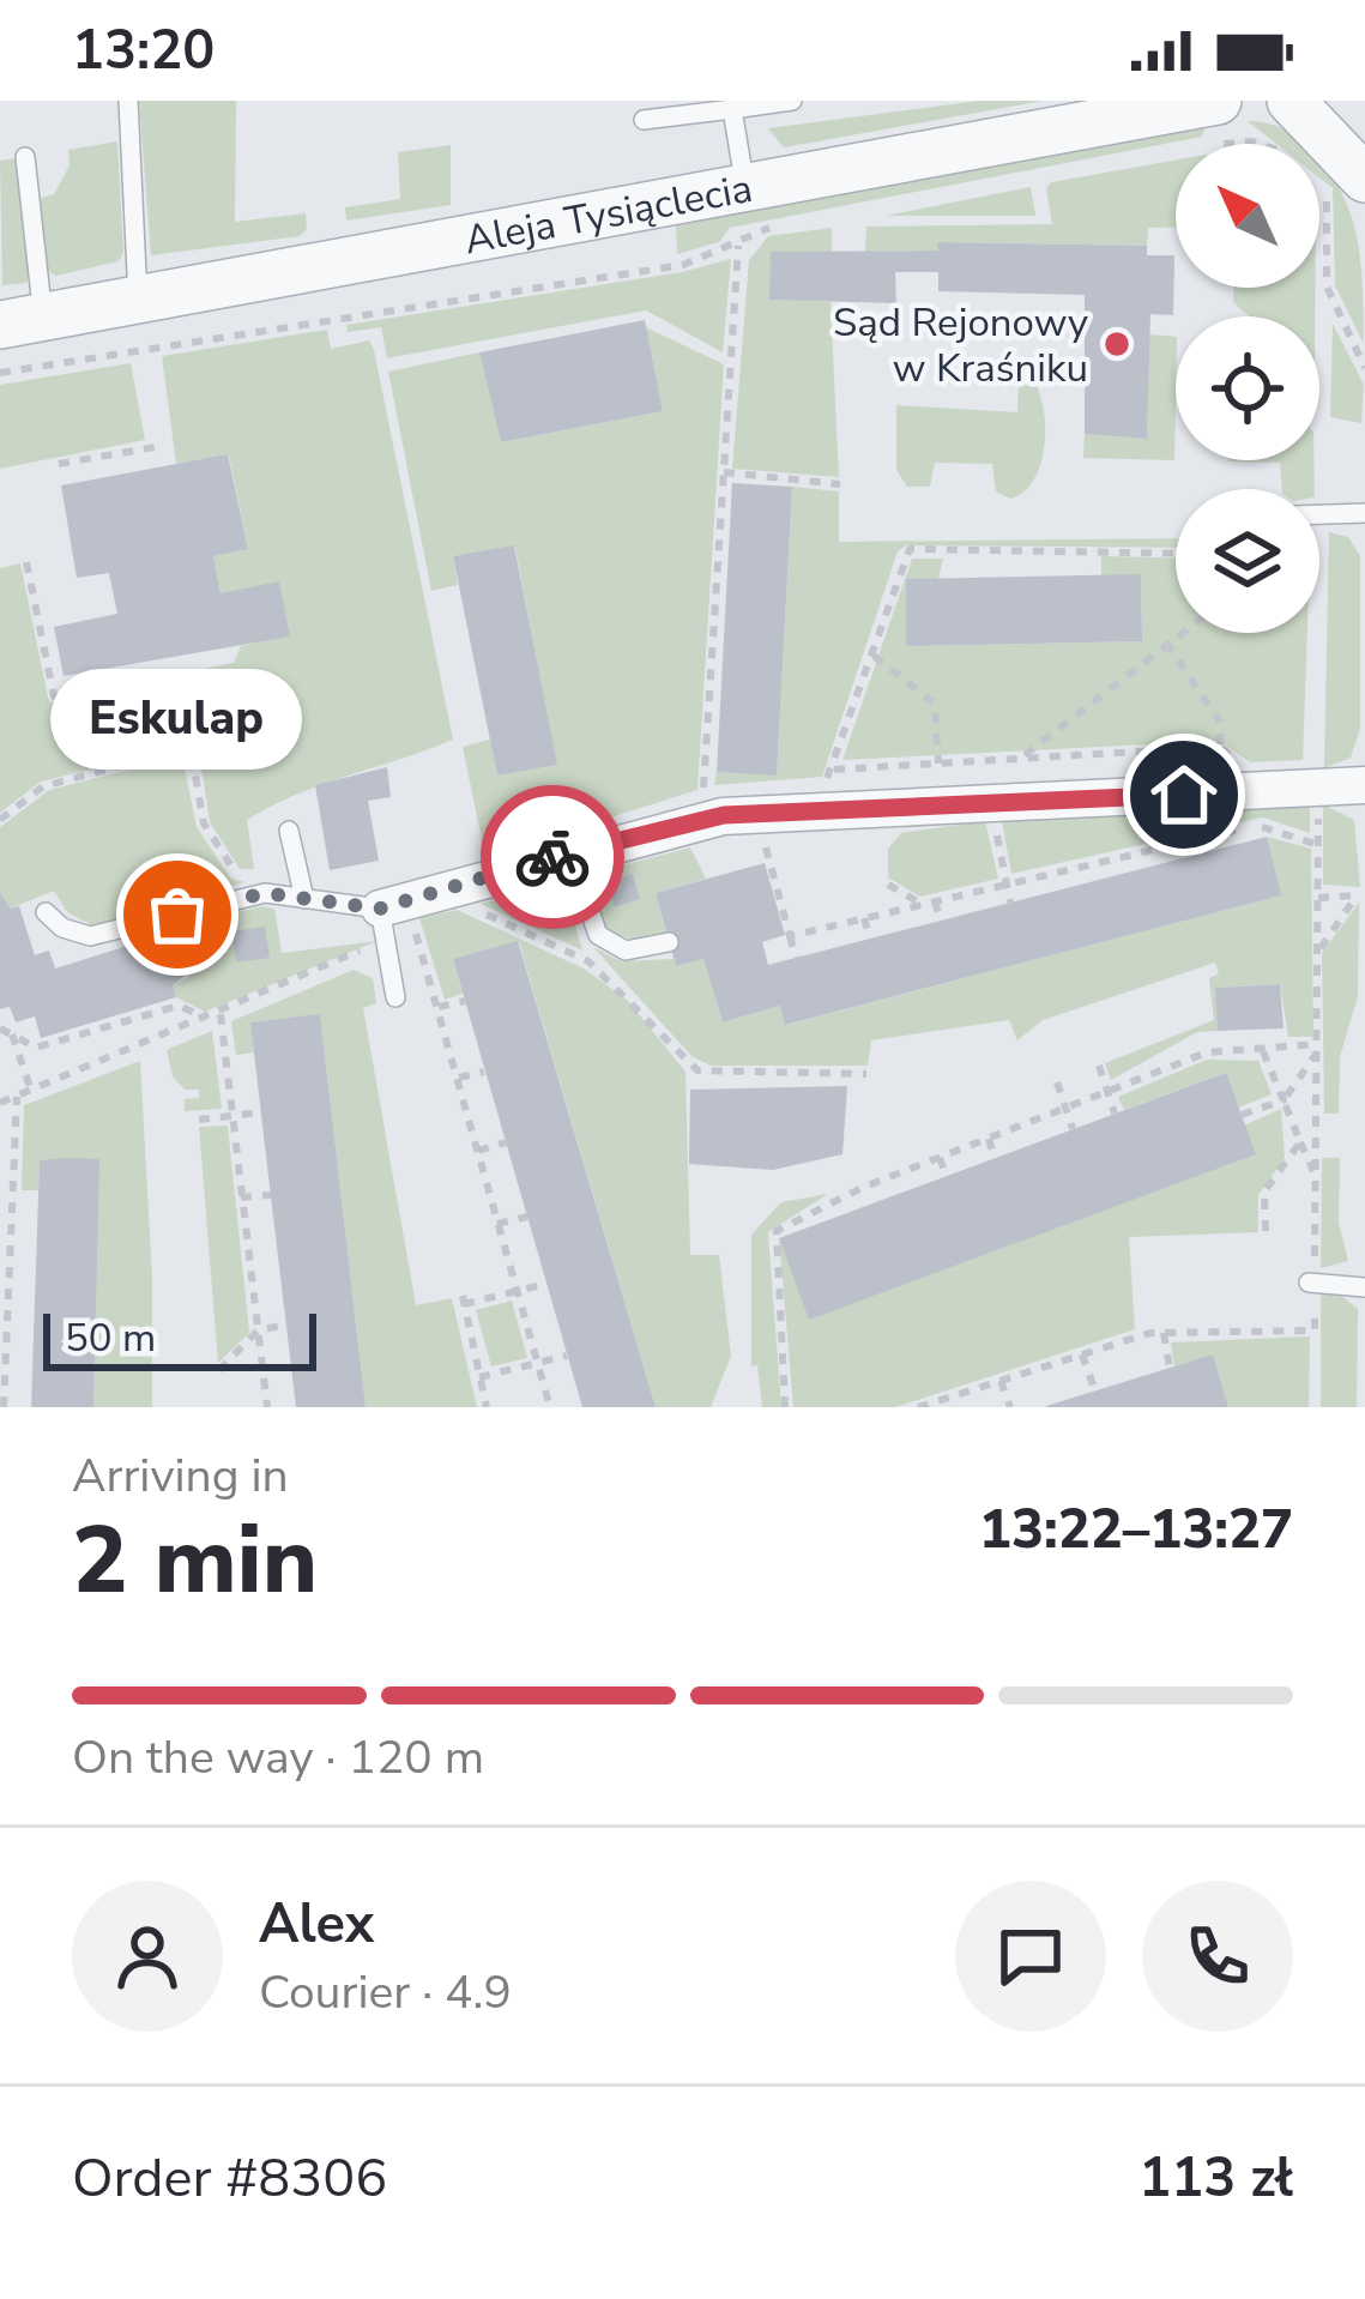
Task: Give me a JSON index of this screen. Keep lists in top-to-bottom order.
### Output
{
  "streets": {
    "street": ["Aleja Tysiąclecia"]
  },
  "places": ["Sąd Rejonowy w Kraśniku", "Eskulap"],
  "scale_bar": "50 m",
  "north": "top left",
  "page": {
    "status": "13:20",
    "bubble": "Eskulap",
    "scale": "50 m",
    "heading": ["2 min", "Arriving in", "13:22–13:27"],
    "panel": [
      "Alex",
      "Courier · 4.9",
      "Order #8306",
      "113 zł"
    ],
    "bar": "On the way · 120 m"
  }
}
